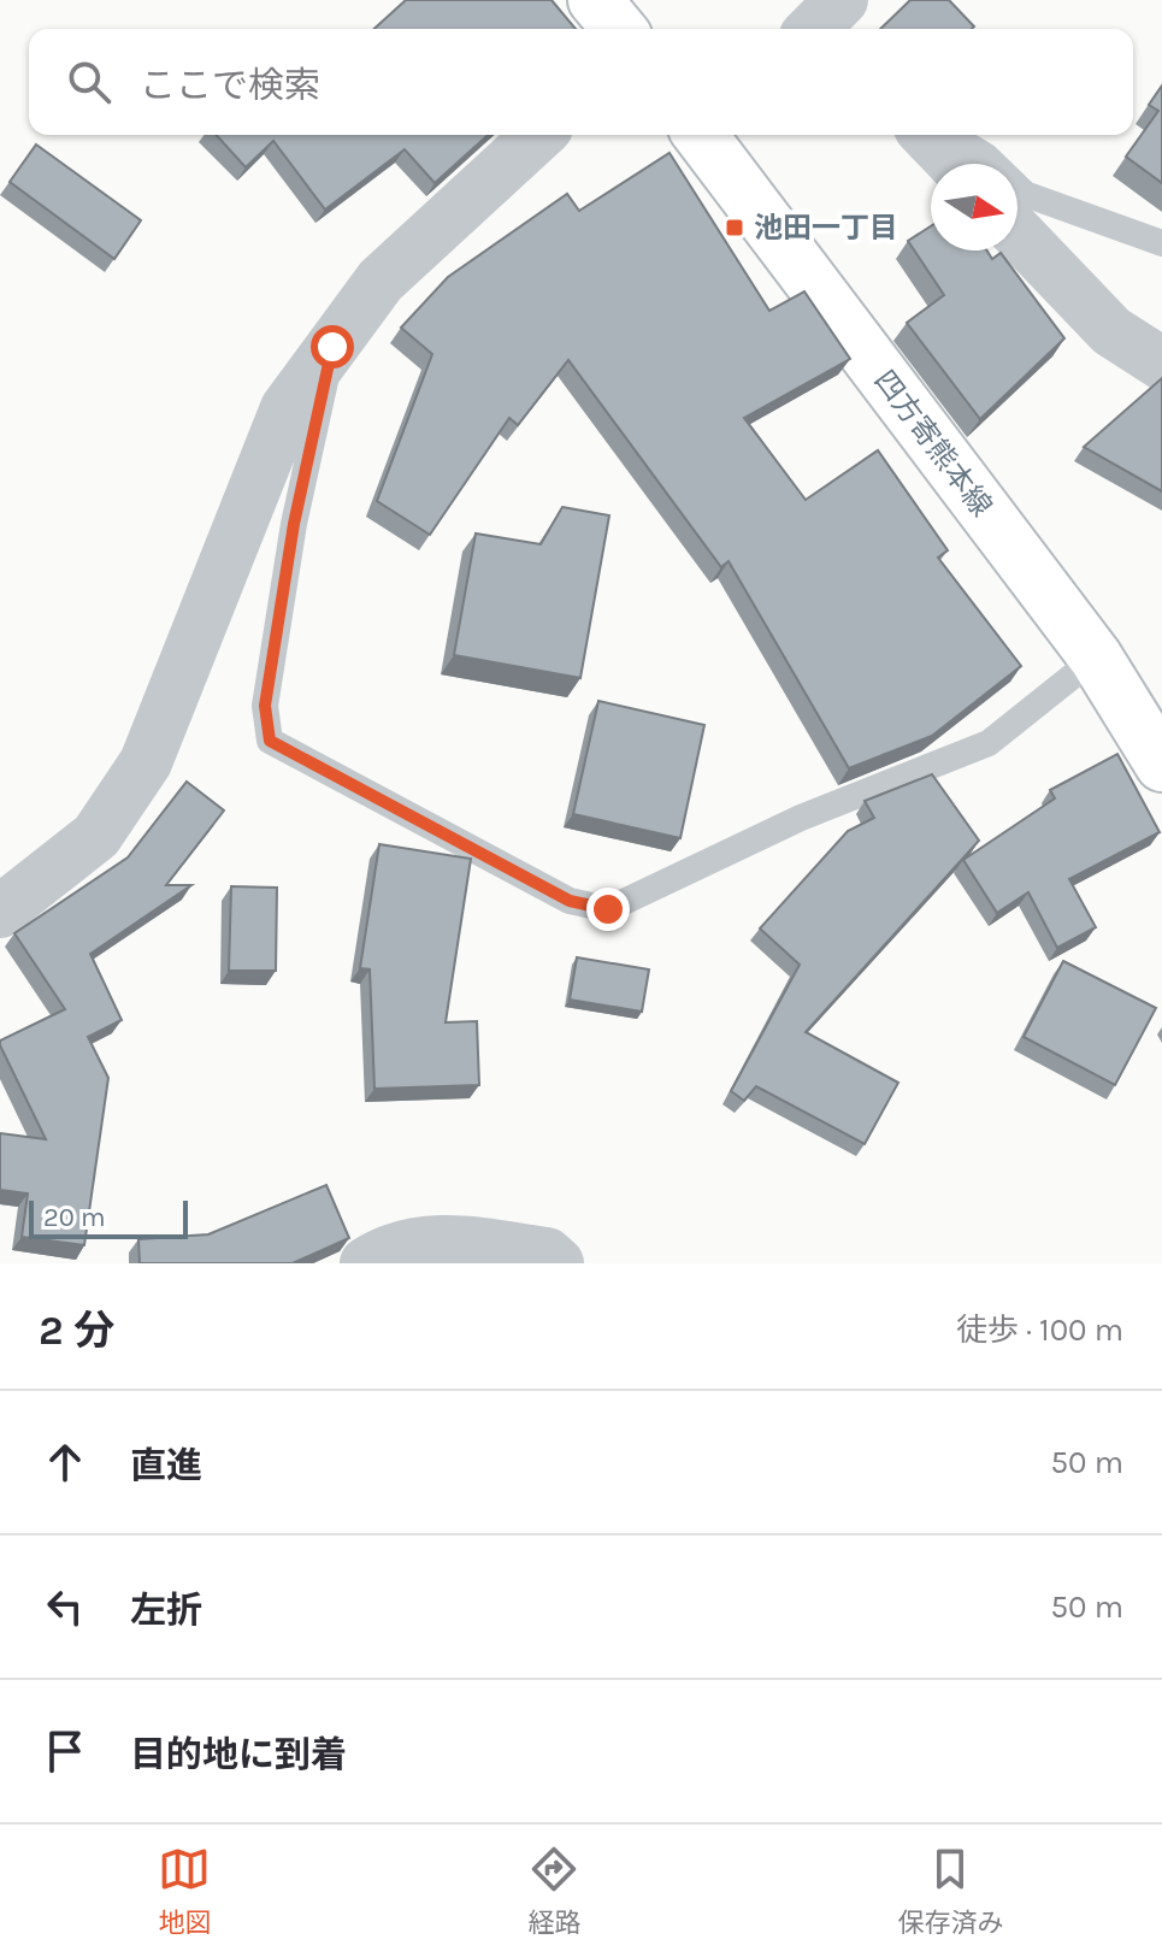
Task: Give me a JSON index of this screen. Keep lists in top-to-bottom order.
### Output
{
  "streets": {
    "main road": ["四方寄熊本線"]
  },
  "places": {
    "transit": ["池田一丁目"]
  },
  "scale_bar": "20 m",
  "north": "right",
  "page": {
    "search": "ここで検索",
    "scale": "20 m",
    "heading": ["2 分", "徒歩 · 100 m"],
    "list": [
      ["直進", "50 m"],
      ["左折", "50 m"],
      "目的地に到着"
    ],
    "nav": ["地図", "経路", "保存済み"]
  }
}
